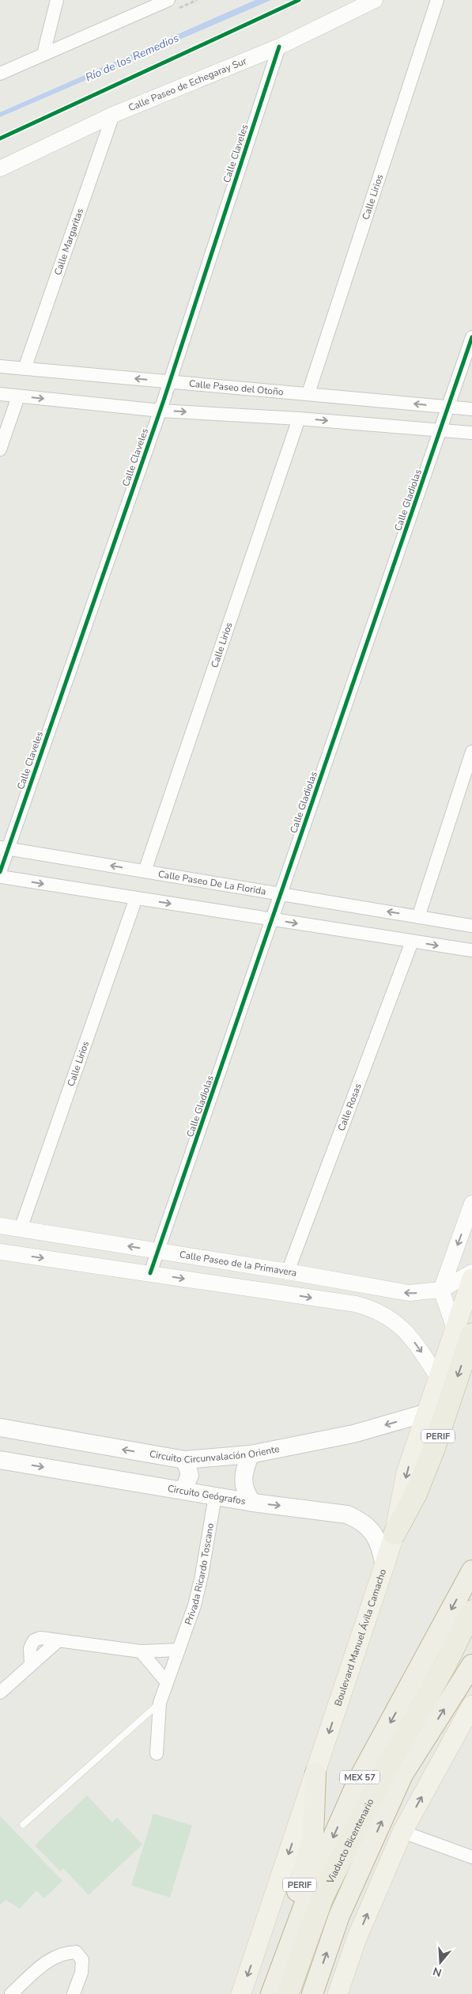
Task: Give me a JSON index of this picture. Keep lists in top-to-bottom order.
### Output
{
  "streets": {
    "highway": ["PERIF", "MEX 57", "Viaducto Bicentenario"],
    "main road": ["Circuito Circunvalación Oriente", "Circuito Geógrafos", "Boulevard Manuel Ávila Camacho"],
    "street": [
      "Calle Paseo de Echegaray Sur",
      "Calle Claveles",
      "Calle Lirios",
      "Calle Margaritas",
      "Calle Paseo del Otoño",
      "Calle Gladiolas",
      "Calle Paseo De La Florida",
      "Calle Rosas",
      "Calle Paseo de la Primavera",
      "Privada Ricardo Toscano"
    ]
  },
  "crossings": [
    ["Calle Paseo de Echegaray Sur", "Calle Claveles"],
    ["Calle Paseo de Echegaray Sur", "Calle Margaritas"],
    ["Calle Claveles", "Calle Paseo del Otoño"],
    ["Calle Claveles", "Calle Paseo De La Florida"],
    ["Calle Lirios", "Calle Paseo del Otoño"],
    ["Calle Lirios", "Calle Paseo De La Florida"],
    ["Calle Lirios", "Calle Paseo de la Primavera"],
    ["Calle Margaritas", "Calle Paseo del Otoño"],
    ["Calle Paseo del Otoño", "Calle Gladiolas"],
    ["Calle Gladiolas", "Calle Paseo De La Florida"],
    ["Calle Gladiolas", "Calle Paseo de la Primavera"],
    ["Calle Rosas", "Calle Paseo de la Primavera"],
    ["PERIF", "Boulevard Manuel Ávila Camacho"],
    ["PERIF", "MEX 57"],
    ["Circuito Circunvalación Oriente", "Boulevard Manuel Ávila Camacho"],
    ["Circuito Geógrafos", "Privada Ricardo Toscano"],
    ["Circuito Geógrafos", "Boulevard Manuel Ávila Camacho"]
  ],
  "one_way": ["Circuito Circunvalación Oriente", "Circuito Geógrafos"],
  "water": ["Río de los Remedios"],
  "north": "bottom"
}
